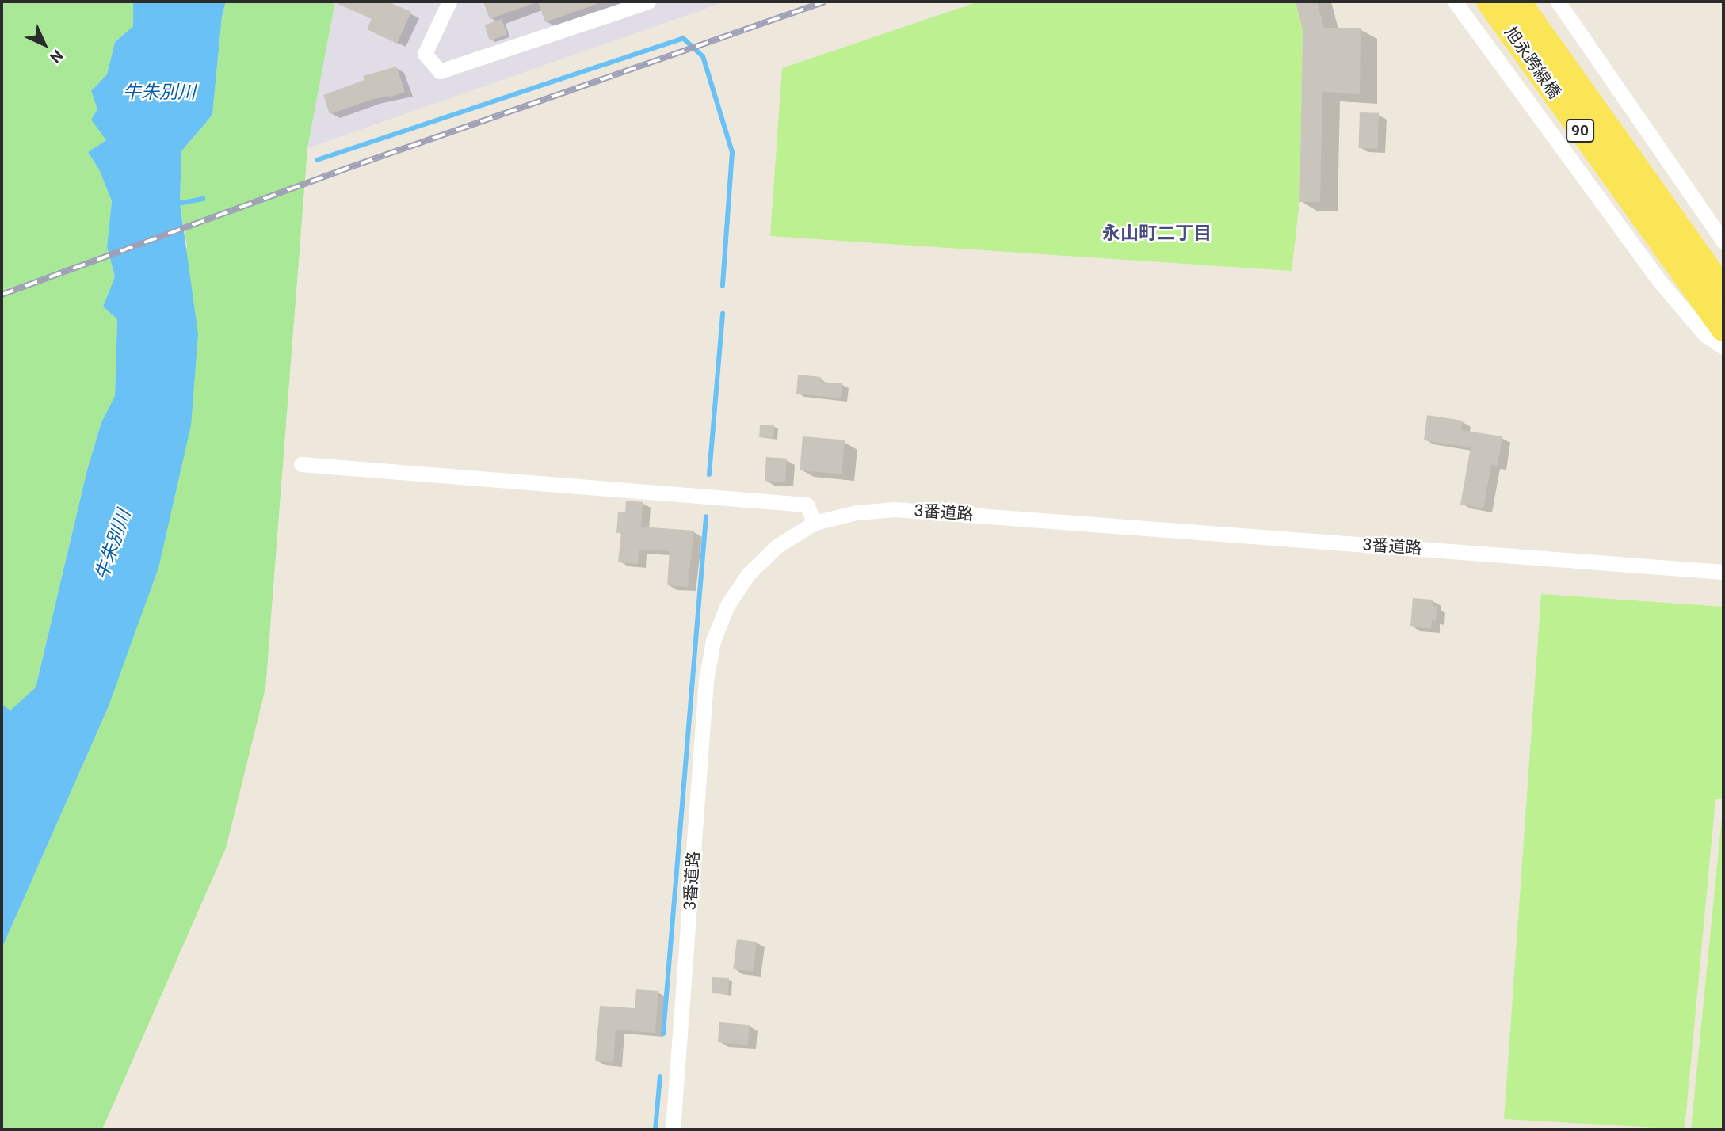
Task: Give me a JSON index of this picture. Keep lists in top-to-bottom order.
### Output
{
  "streets": {
    "main road": ["旭永跨線橋", "90"],
    "street": ["3番道路"]
  },
  "districts": ["永山町二丁目"],
  "water": ["牛朱別川"],
  "north": "bottom right"
}
